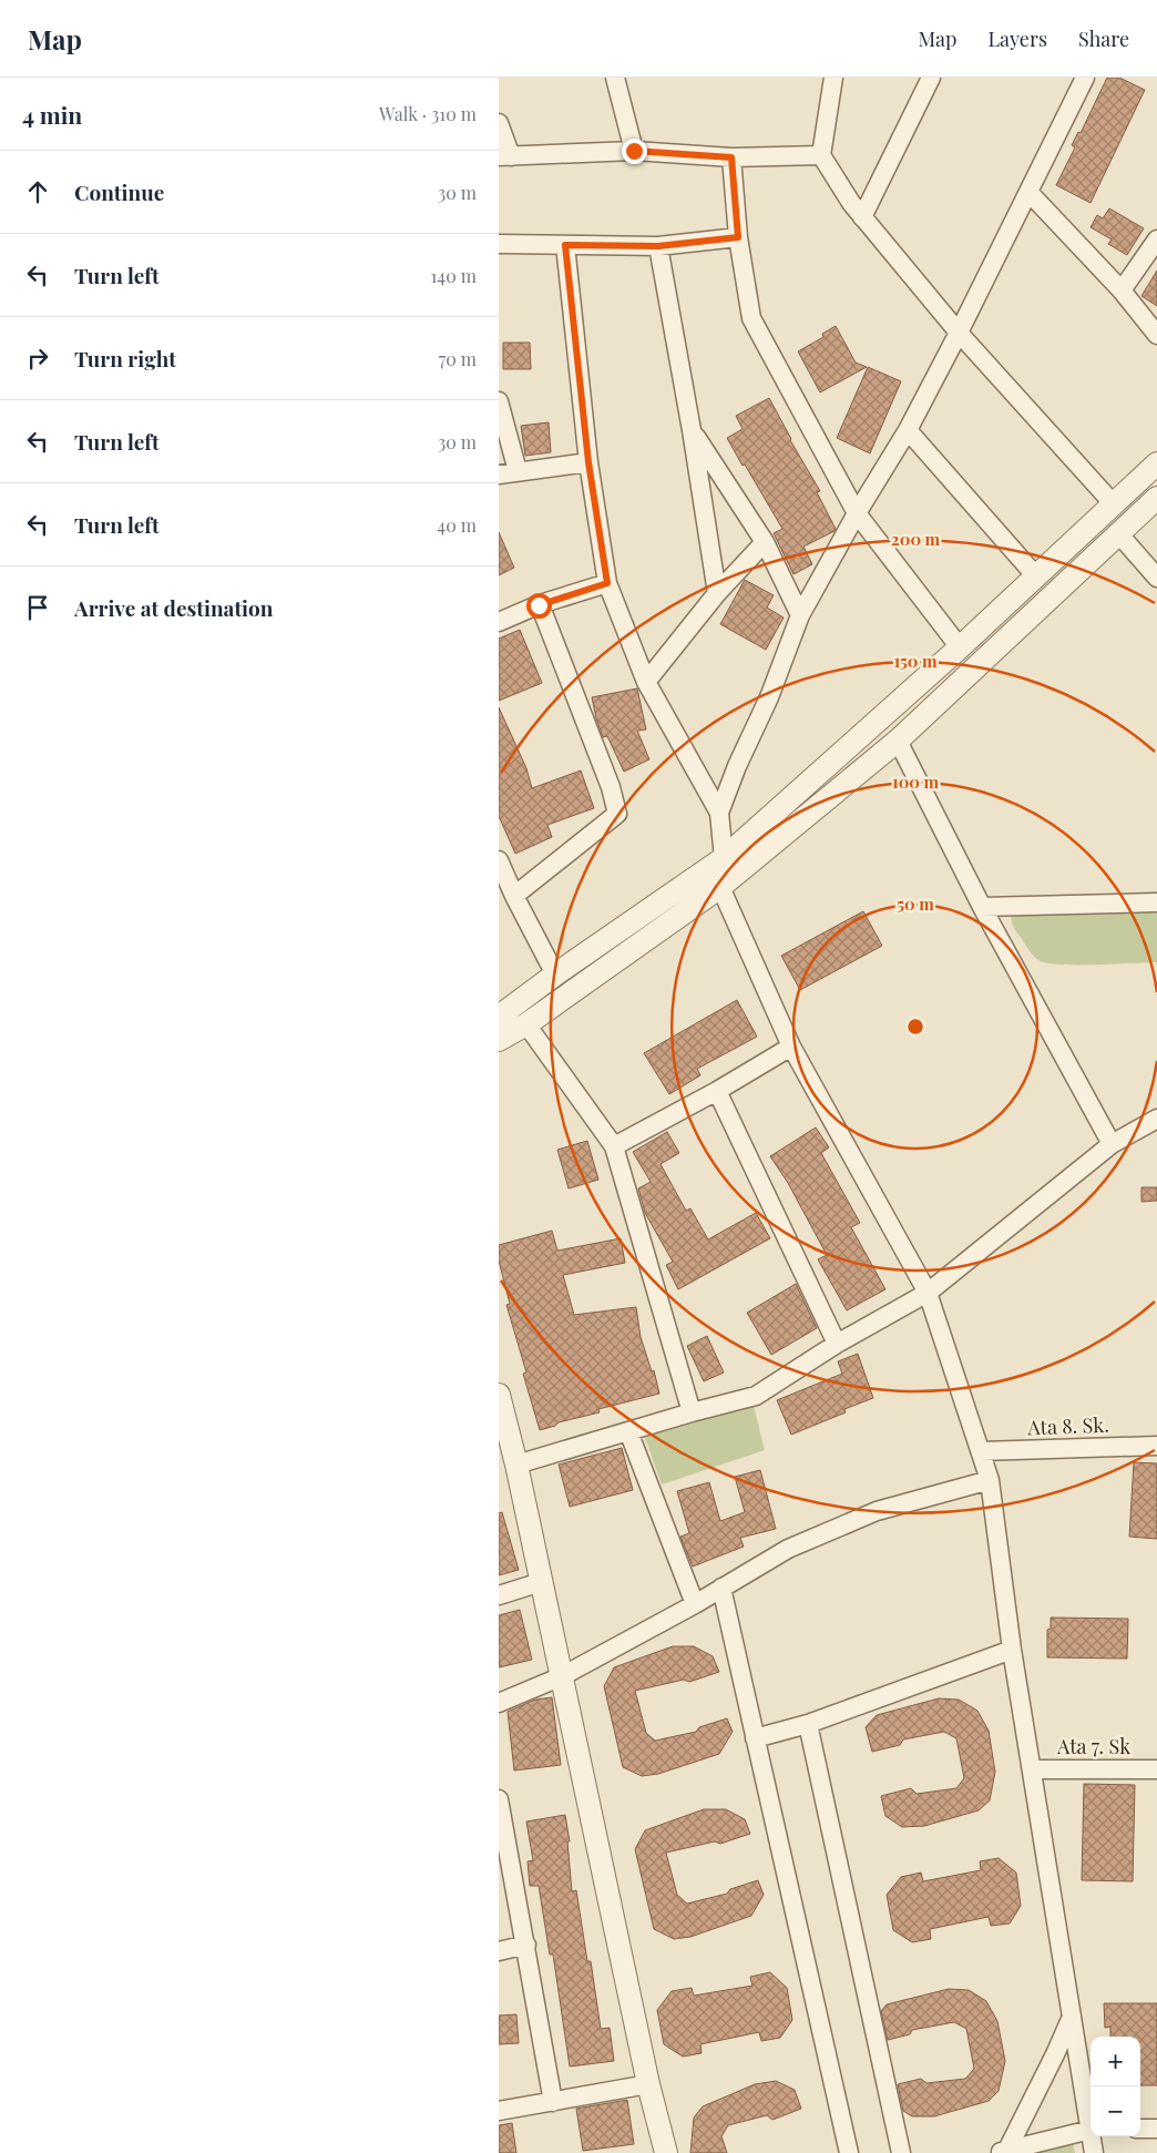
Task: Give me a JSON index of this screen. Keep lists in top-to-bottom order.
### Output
{
  "streets": {
    "street": ["Ata 8. Sk.", "Ata 7. Sk"]
  },
  "page": {
    "header": "Map",
    "nav": ["Map", "Layers", "Share"],
    "heading": ["4 min", "Walk · 310 m"],
    "list": [
      ["Continue", "30 m"],
      ["Turn left", "140 m"],
      ["Turn right", "70 m"],
      ["Turn left", "30 m"],
      ["Turn left", "40 m"],
      "Arrive at destination"
    ],
    "map_buttons": ["+", "−"]
  },
  "rings": [
    "200 m",
    "150 m",
    "100 m",
    "50 m"
  ]
}
